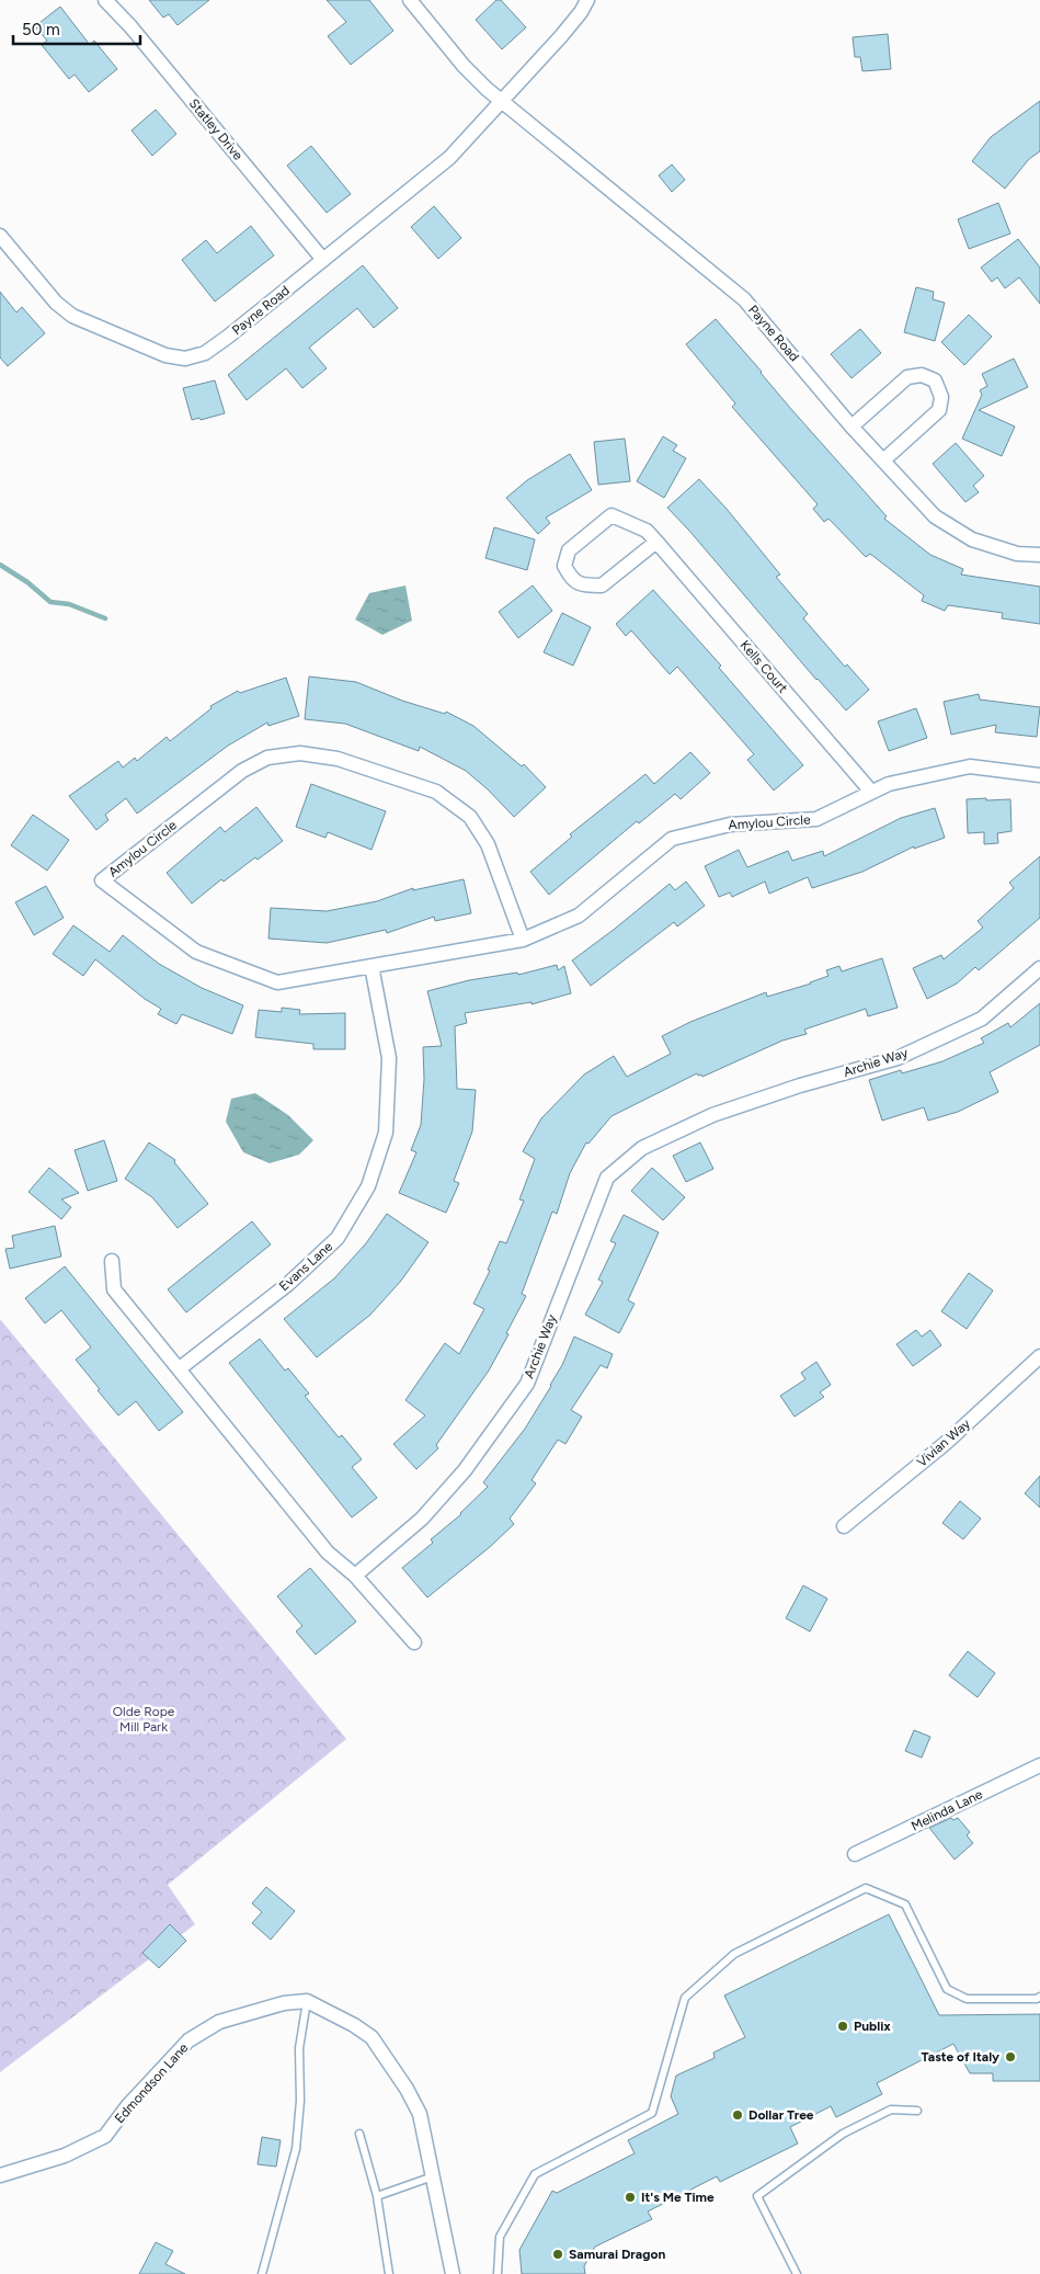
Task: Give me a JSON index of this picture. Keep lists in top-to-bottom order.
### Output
{
  "streets": {
    "street": [
      "Statley Drive",
      "Payne Road",
      "Kells Court",
      "Amylou Circle",
      "Archie Way",
      "Evans Lane",
      "Vivian Way",
      "Melinda Lane",
      "Edmondson Lane"
    ]
  },
  "crossings": [
    ["Statley Drive", "Payne Road"],
    ["Kells Court", "Amylou Circle"],
    ["Amylou Circle", "Evans Lane"]
  ],
  "parks": ["Olde Rope Mill Park"],
  "places": [
    "Publix",
    "Taste of Italy",
    "Dollar Tree",
    "It's Me Time",
    "Samurai Dragon"
  ],
  "scale_bar": "50 m"
}
